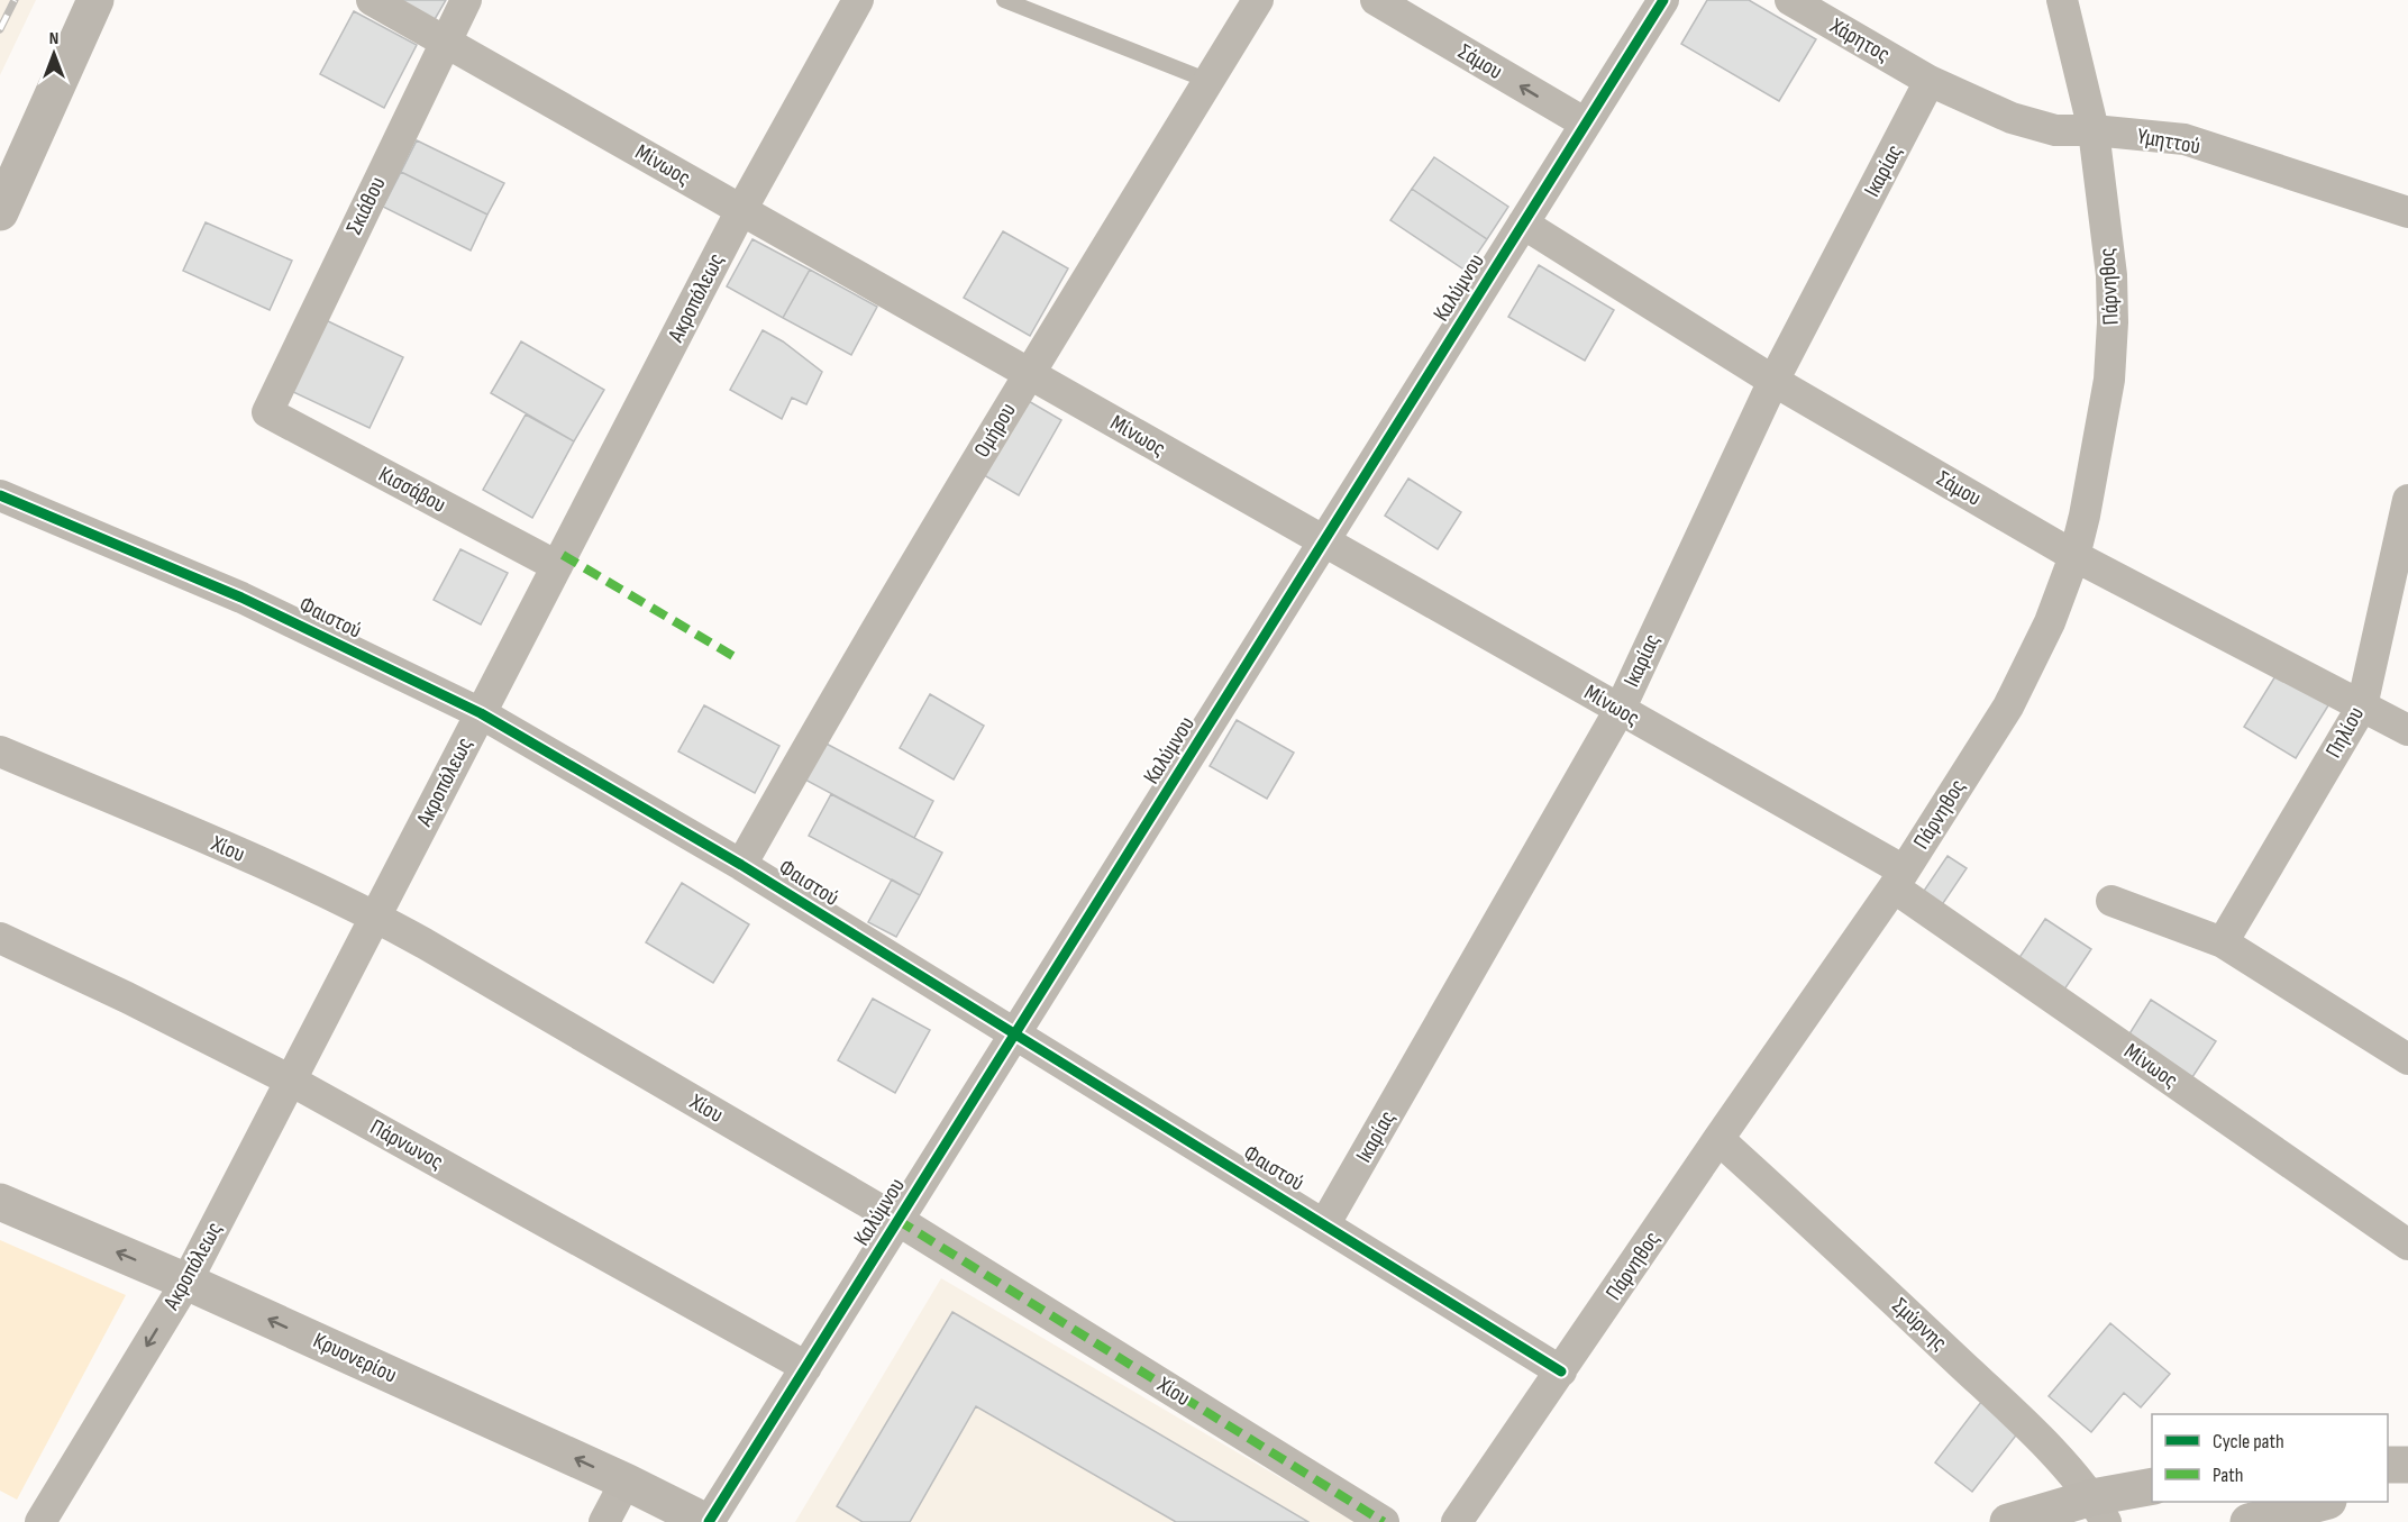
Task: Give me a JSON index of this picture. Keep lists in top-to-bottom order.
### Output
{
  "streets": {
    "street": [
      "Χάρητος",
      "Σάμου",
      "Υμηττού",
      "Μίνωος",
      "Ικαρίας",
      "Σκιάθου",
      "Πάρνηθος",
      "Καλύμνου",
      "Ακροπόλεως",
      "Ομήρου",
      "Κισσάβου",
      "Φαιστού",
      "Πηλίου",
      "Χίου",
      "Πάρνωνος",
      "Σμύρνης",
      "Κρυονερίου"
    ]
  },
  "crossings": [
    ["Χάρητος", "Υμηττού"],
    ["Χάρητος", "Ικαρίας"],
    ["Σάμου", "Ικαρίας"],
    ["Σάμου", "Πάρνηθος"],
    ["Σάμου", "Καλύμνου"],
    ["Σάμου", "Πηλίου"],
    ["Υμηττού", "Ικαρίας"],
    ["Υμηττού", "Πάρνηθος"],
    ["Μίνωος", "Ικαρίας"],
    ["Μίνωος", "Σκιάθου"],
    ["Μίνωος", "Πάρνηθος"],
    ["Μίνωος", "Καλύμνου"],
    ["Μίνωος", "Ακροπόλεως"],
    ["Μίνωος", "Ομήρου"],
    ["Ικαρίας", "Φαιστού"],
    ["Σκιάθου", "Κισσάβου"],
    ["Πάρνηθος", "Φαιστού"],
    ["Πάρνηθος", "Σμύρνης"],
    ["Καλύμνου", "Φαιστού"],
    ["Καλύμνου", "Χίου"],
    ["Καλύμνου", "Πάρνωνος"],
    ["Καλύμνου", "Κρυονερίου"],
    ["Ακροπόλεως", "Κισσάβου"],
    ["Ακροπόλεως", "Φαιστού"],
    ["Ακροπόλεως", "Χίου"],
    ["Ακροπόλεως", "Πάρνωνος"],
    ["Ακροπόλεως", "Κρυονερίου"],
    ["Ομήρου", "Φαιστού"]
  ],
  "one_way": ["Κρυονερίου"],
  "legend": ["Cycle path", "Path"],
  "north": "top"
}
